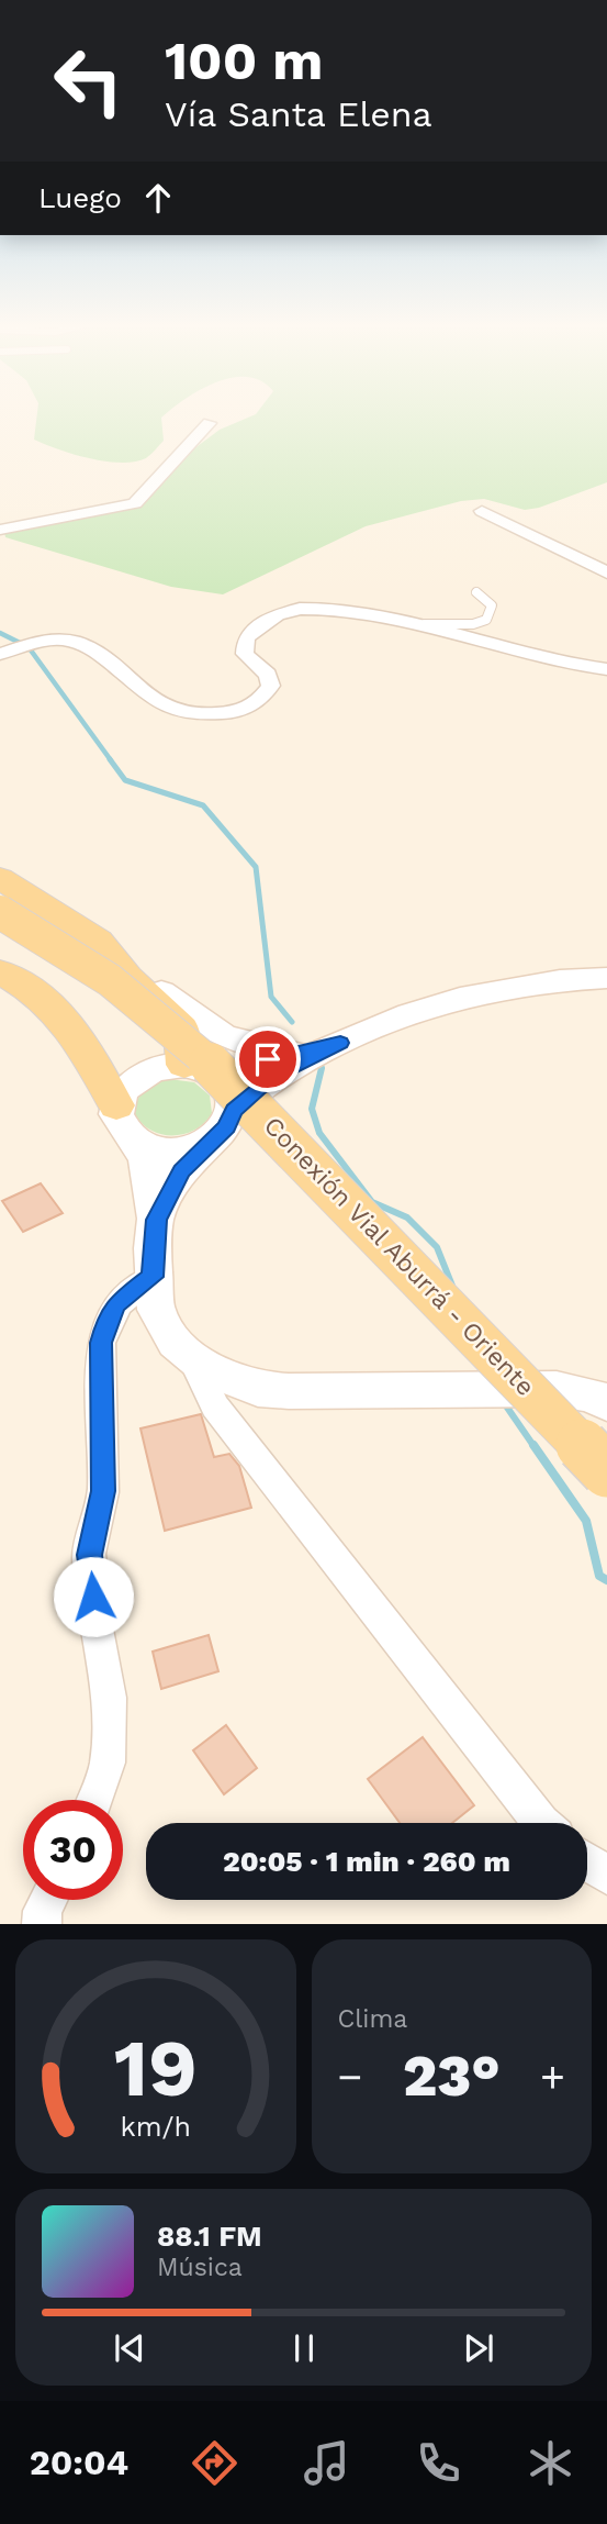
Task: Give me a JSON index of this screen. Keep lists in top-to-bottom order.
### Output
{
  "streets": {
    "main road": ["Conexión Vial Aburrá - Oriente"]
  },
  "page": {
    "turn": ["100 m", "Vía Santa Elena"],
    "then": "Luego",
    "limit": "30",
    "trip": "20:05 · 1 min · 260 m",
    "tile": "Clima",
    "heat": ["−", "23°", "+"],
    "song": ["88.1 FM", "Música"],
    "tabs": "20:04",
    "gauge": ["19", "km/h"]
  }
}
